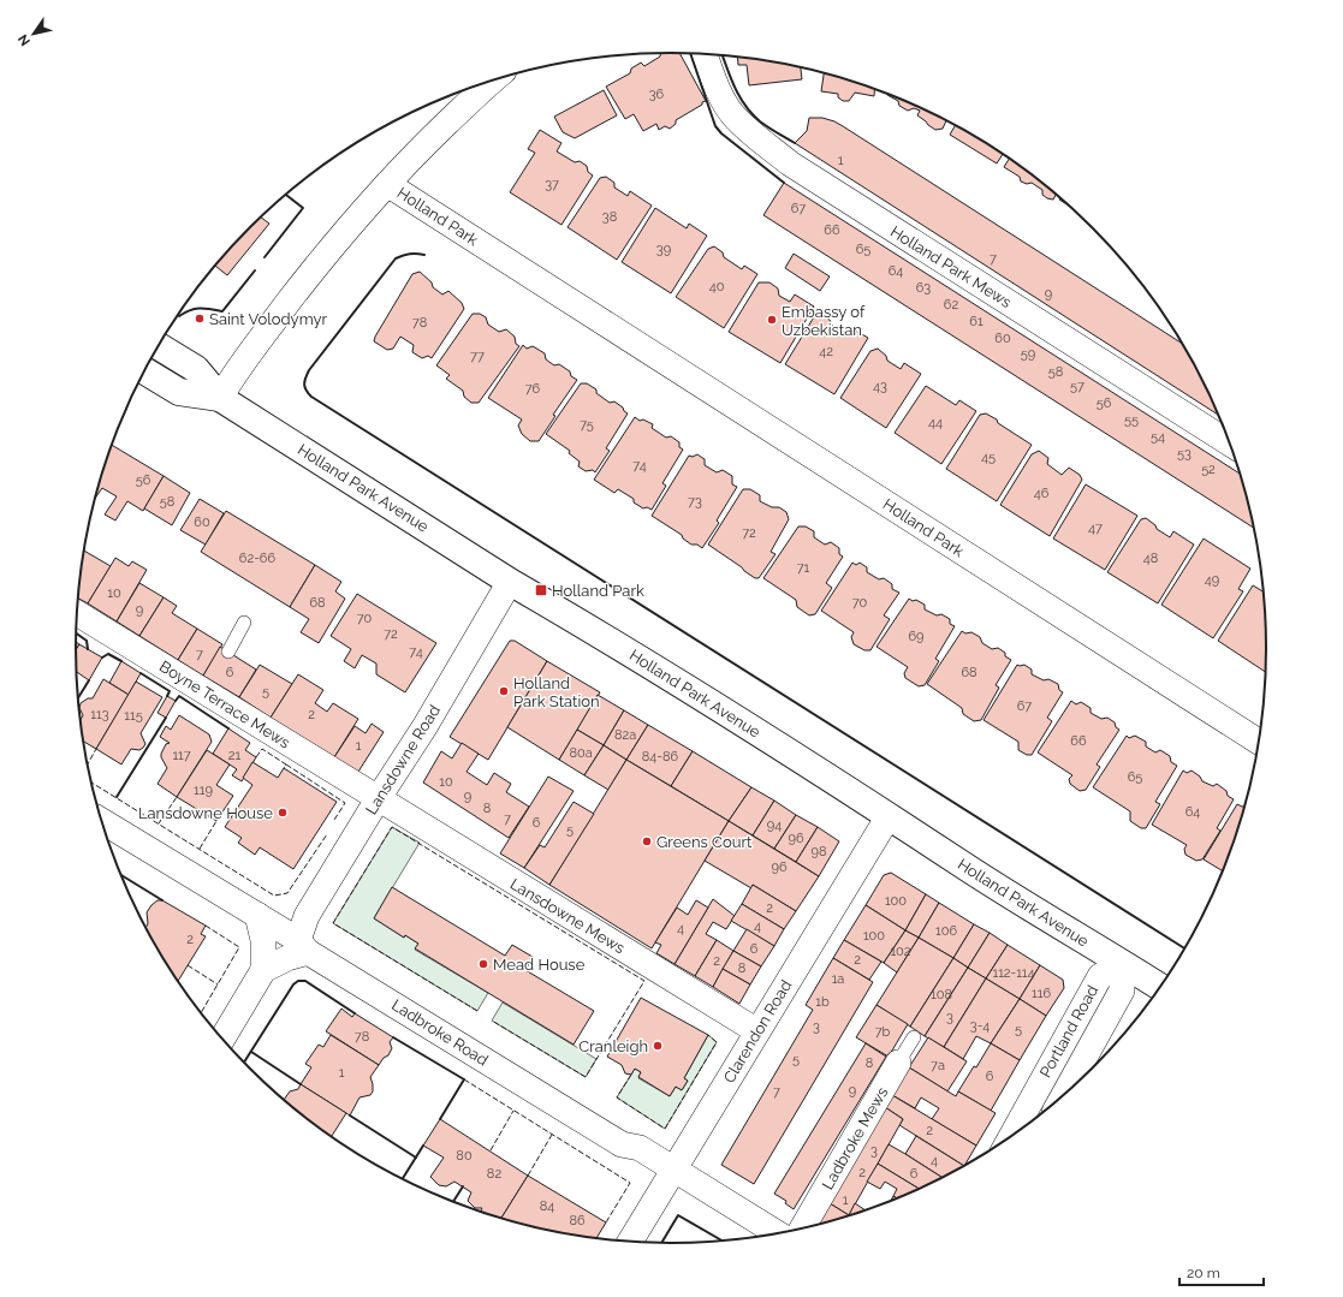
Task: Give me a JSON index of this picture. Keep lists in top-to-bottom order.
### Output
{
  "streets": {
    "main road": ["Holland Park Avenue"],
    "street": [
      "Holland Park",
      "Holland Park Mews",
      "Boyne Terrace Mews",
      "Lansdowne Road",
      "Lansdowne Mews",
      "Clarendon Road",
      "Portland Road",
      "Ladbroke Road",
      "Ladbroke Mews"
    ]
  },
  "crossings": [
    ["Holland Park", "Holland Park Avenue"],
    ["Holland Park Avenue", "Lansdowne Road"],
    ["Holland Park Avenue", "Clarendon Road"],
    ["Holland Park Avenue", "Portland Road"],
    ["Boyne Terrace Mews", "Lansdowne Road"],
    ["Boyne Terrace Mews", "Lansdowne Mews"],
    ["Lansdowne Road", "Lansdowne Mews"],
    ["Lansdowne Road", "Ladbroke Road"],
    ["Lansdowne Mews", "Clarendon Road"],
    ["Clarendon Road", "Ladbroke Road"]
  ],
  "places": {
    "other": [
      "Saint Volodymyr",
      "Embassy of Uzbekistan",
      "Holland Park Station",
      "Lansdowne House",
      "Greens Court",
      "Mead House",
      "Cranleigh"
    ],
    "transit": ["Holland Park"]
  },
  "house_numbers": [
    "36",
    "1",
    "37",
    "67",
    "38",
    "66",
    "39",
    "65",
    "7",
    "64",
    "40",
    "63",
    "9",
    "62",
    "61",
    "78",
    "60",
    "42",
    "59",
    "77",
    "58",
    "43",
    "57",
    "76",
    "56",
    "55",
    "44",
    "75",
    "54",
    "53",
    "45",
    "74",
    "52",
    "56",
    "46",
    "58",
    "73",
    "60",
    "47",
    "72",
    "62-66",
    "48",
    "71",
    "49",
    "10",
    "68",
    "70",
    "9",
    "70",
    "72",
    "69",
    "74",
    "7",
    "6",
    "68",
    "5",
    "67",
    "113",
    "2",
    "115",
    "82a",
    "66",
    "1",
    "80a",
    "117",
    "21",
    "84-86",
    "65",
    "10",
    "119",
    "9",
    "8",
    "64",
    "7",
    "6",
    "94",
    "5",
    "96",
    "98",
    "96",
    "100",
    "2",
    "4",
    "4",
    "106",
    "100",
    "2",
    "6",
    "102",
    "2",
    "2",
    "8",
    "112-114",
    "1a",
    "116",
    "108",
    "1b",
    "3",
    "3-4",
    "3",
    "5",
    "7b",
    "78",
    "5",
    "8",
    "7a",
    "1",
    "6",
    "9",
    "7",
    "2",
    "3",
    "80",
    "4",
    "2",
    "82",
    "6",
    "1",
    "84",
    "86"
  ],
  "scale_bar": "20 m",
  "north": "bottom left"
}
